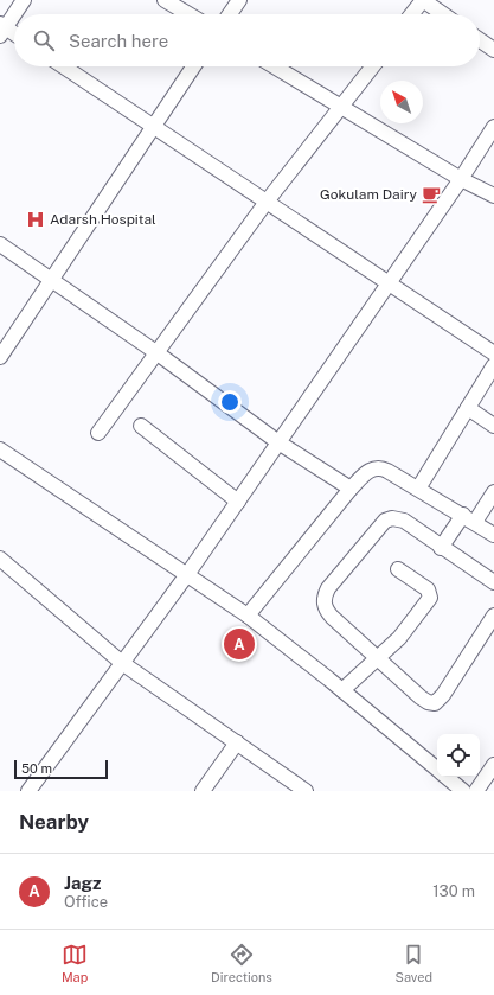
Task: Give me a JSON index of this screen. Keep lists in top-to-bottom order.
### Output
{
  "places": {
    "cafe": ["Gokulam Dairy"],
    "hospital": ["Adarsh Hospital"]
  },
  "scale_bar": "50 m",
  "north": "top left",
  "page": {
    "search": "Search here",
    "pins": "A",
    "scale": "50 m",
    "heading": "Nearby",
    "list": [
      {
        "mark": "A",
        "name": "Jagz",
        "note": "Office",
        "value": "130 m"
      }
    ],
    "nav": ["Map", "Directions", "Saved"]
  }
}
